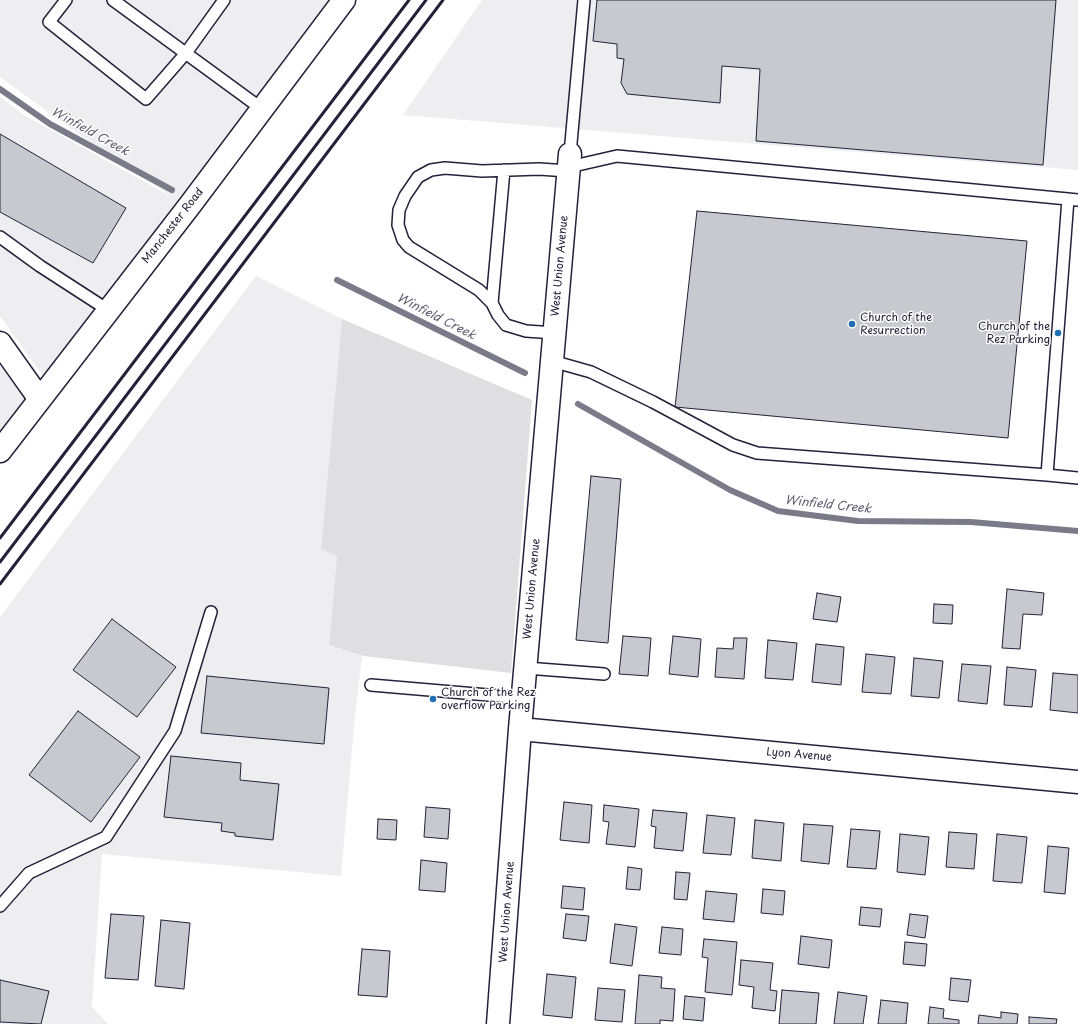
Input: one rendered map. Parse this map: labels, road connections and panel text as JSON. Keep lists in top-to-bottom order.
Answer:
{
  "streets": {
    "street": ["Manchester Road", "West Union Avenue", "Lyon Avenue"]
  },
  "crossings": [
    ["West Union Avenue", "Lyon Avenue"]
  ],
  "water": ["Winfield Creek"],
  "places": ["Church of the Resurrection", "Church of the Rez Parking", "Church of the Rez overflow Parking"]
}
